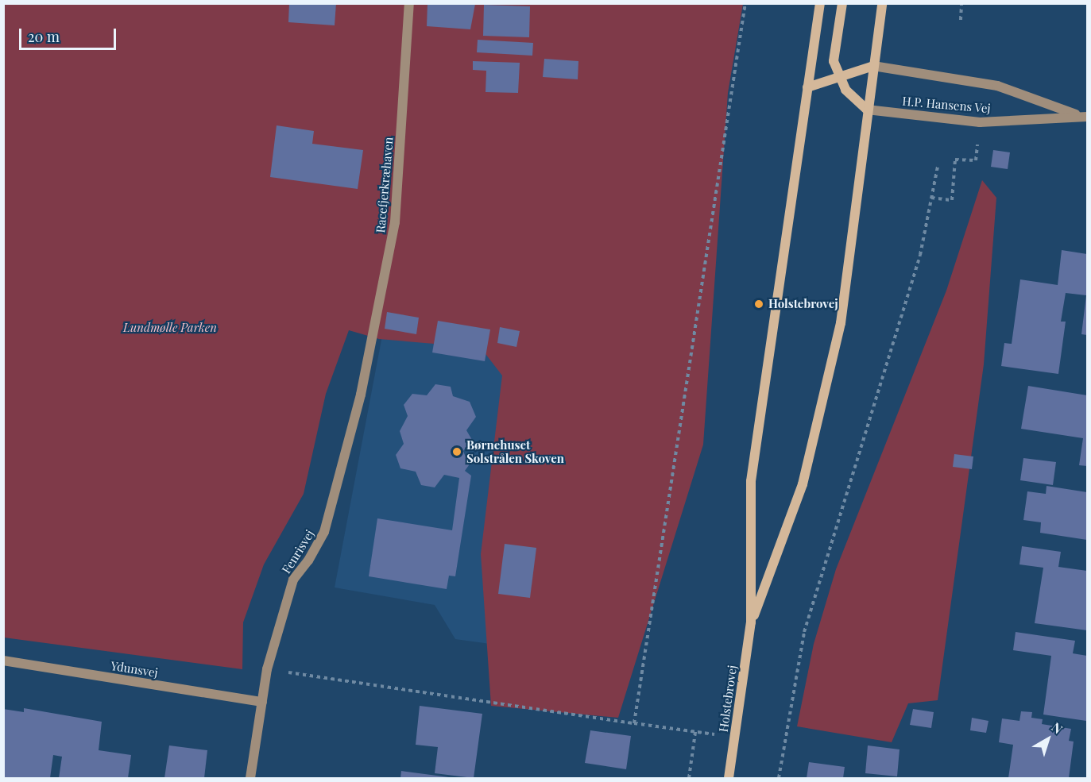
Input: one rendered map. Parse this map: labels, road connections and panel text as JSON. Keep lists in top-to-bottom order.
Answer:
{
  "streets": {
    "main road": ["Holstebrovej"],
    "street": [
      "H.P. Hansens Vej",
      "Racefjerkræhaven",
      "Fenrisvej",
      "Ydunsvej"
    ]
  },
  "crossings": [
    ["H.P. Hansens Vej", "Holstebrovej"],
    ["Racefjerkræhaven", "Fenrisvej"],
    ["Fenrisvej", "Ydunsvej"]
  ],
  "parks": ["Lundmølle Parken"],
  "places": ["Holstebrovej", "Børnehuset Solstrålen Skoven"],
  "scale_bar": "20 m",
  "north": "top right"
}
